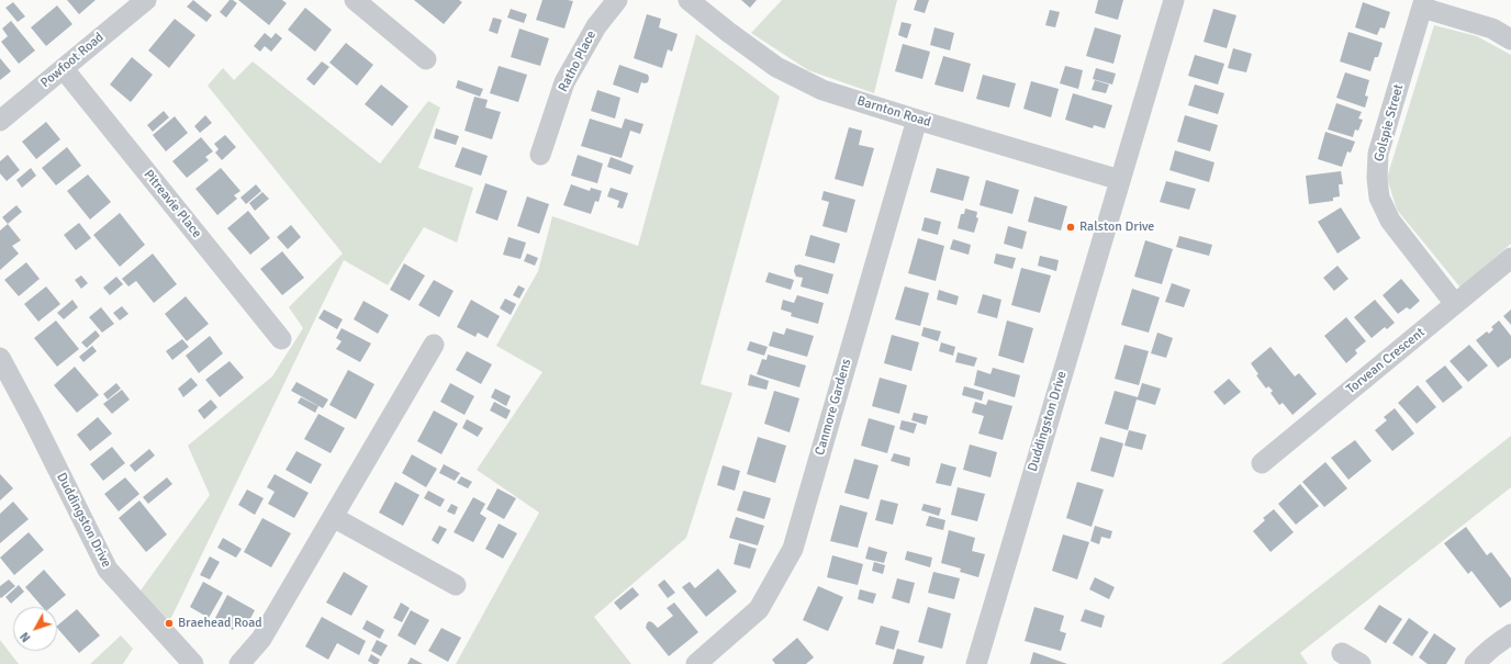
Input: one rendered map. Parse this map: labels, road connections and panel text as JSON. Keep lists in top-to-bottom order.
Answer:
{
  "streets": {
    "street": [
      "Powfoot Road",
      "Ratho Place",
      "Barnton Road",
      "Golspie Street",
      "Pitreavie Place",
      "Torvean Crescent",
      "Canmore Gardens",
      "Duddingston Drive"
    ]
  },
  "crossings": [
    ["Powfoot Road", "Pitreavie Place"],
    ["Barnton Road", "Canmore Gardens"],
    ["Barnton Road", "Duddingston Drive"],
    ["Golspie Street", "Torvean Crescent"]
  ],
  "places": ["Ralston Drive", "Braehead Road"],
  "north": "bottom left"
}
